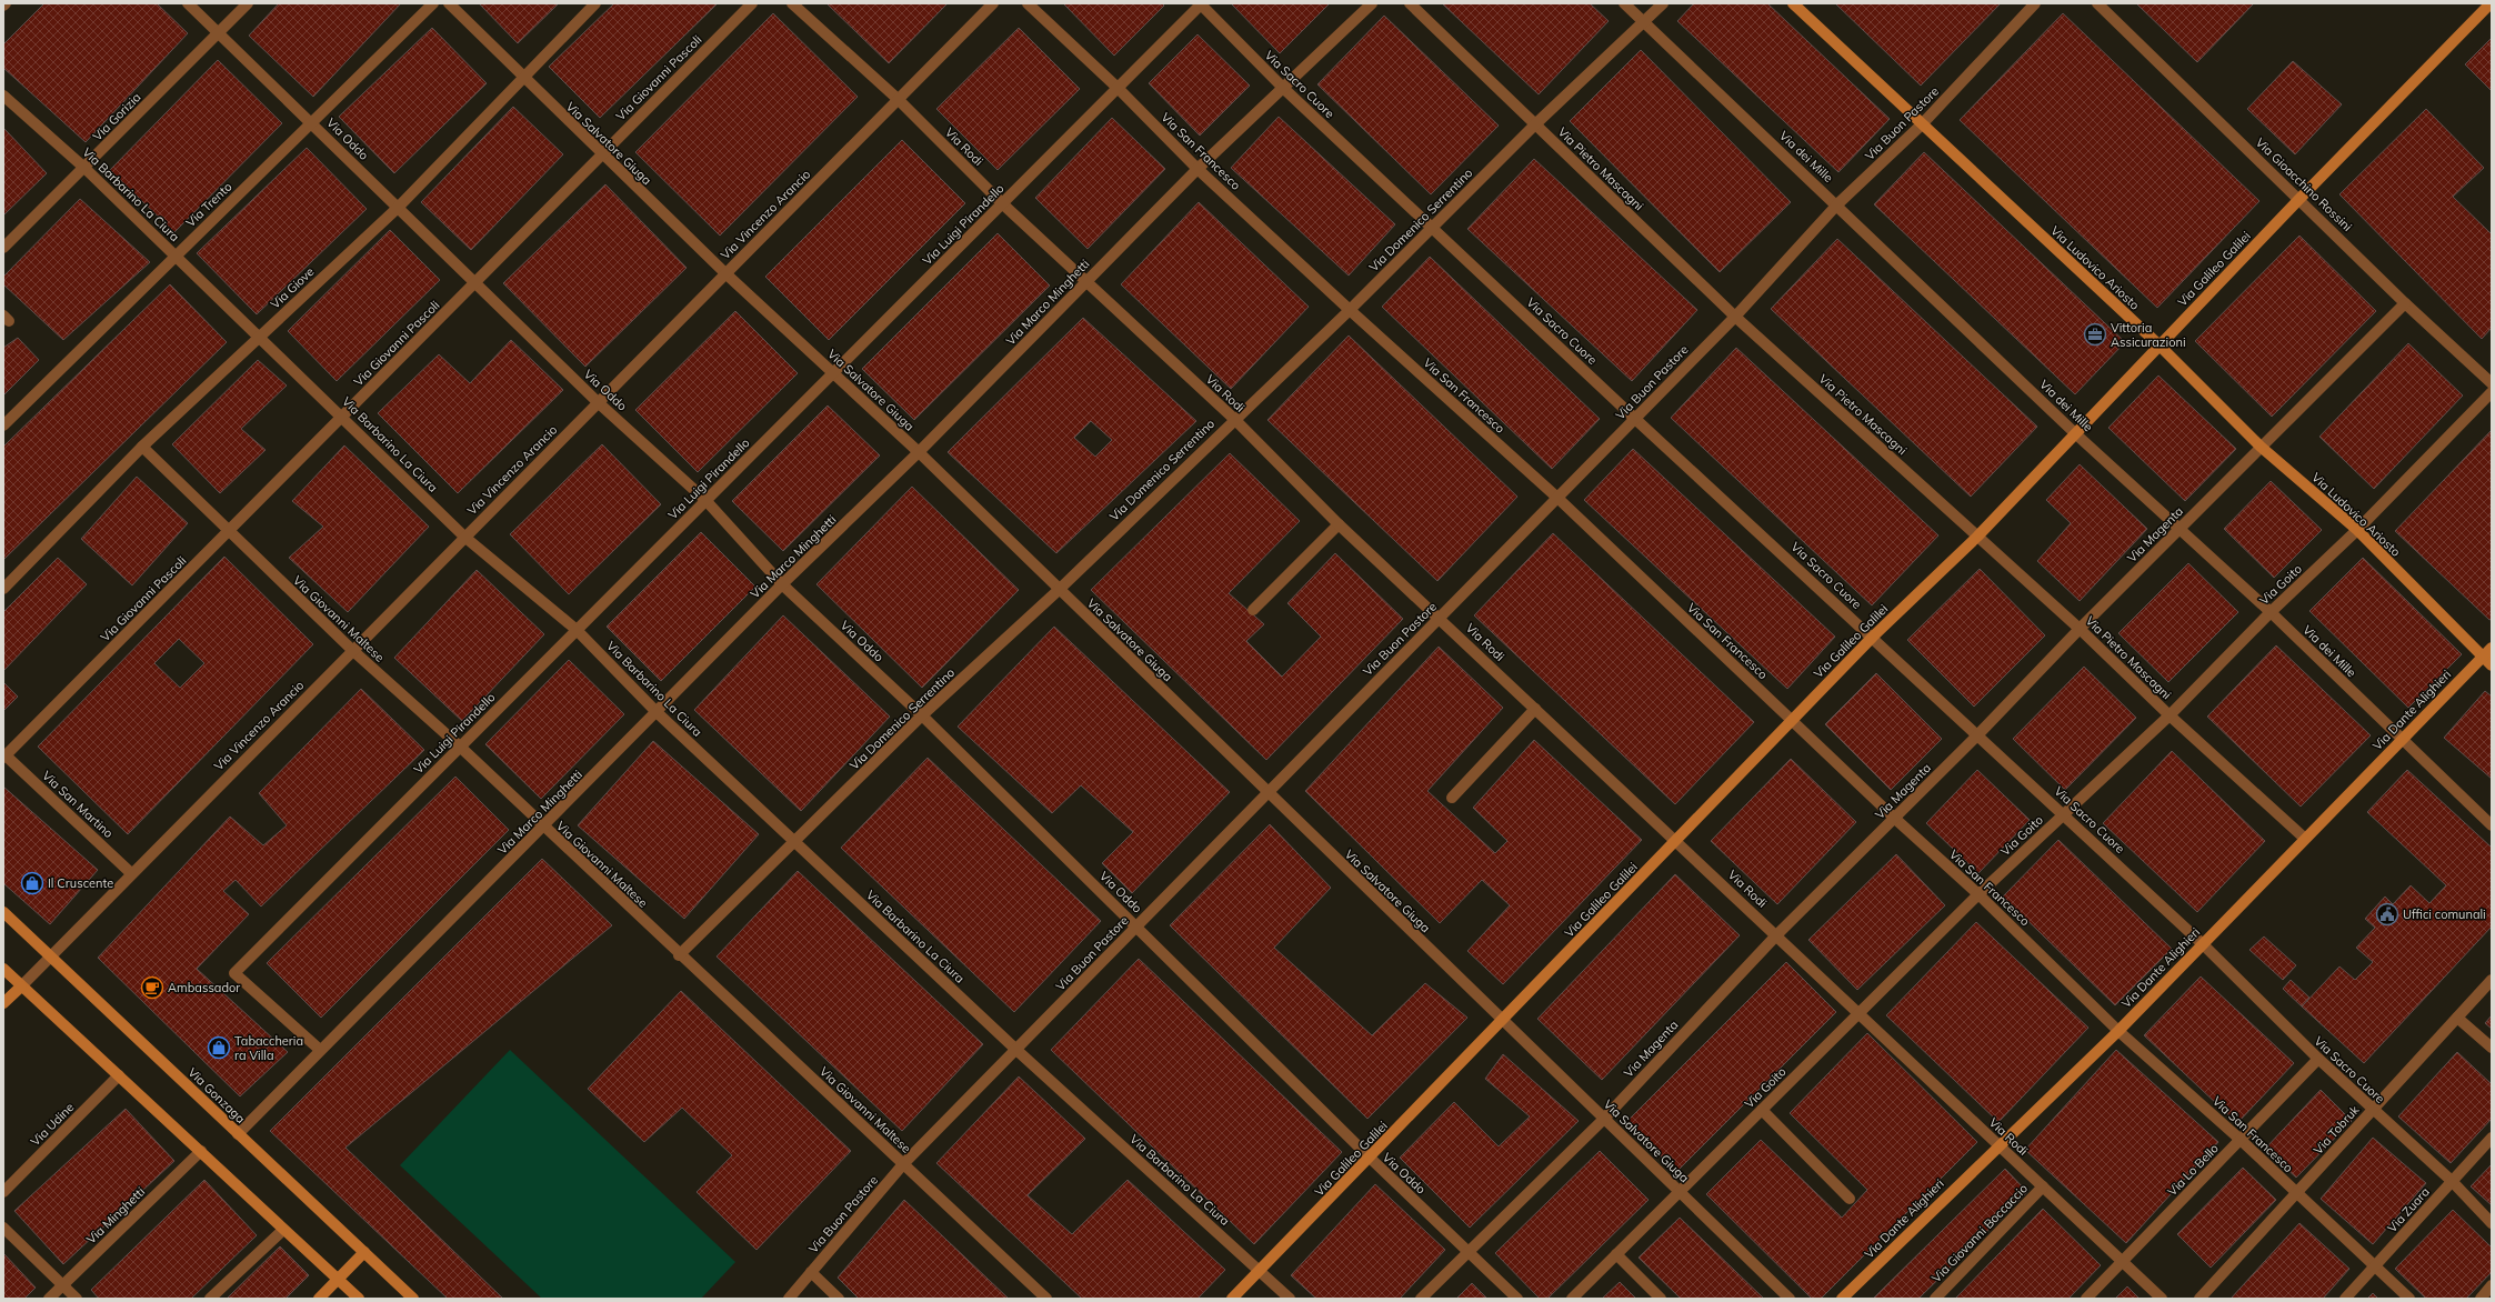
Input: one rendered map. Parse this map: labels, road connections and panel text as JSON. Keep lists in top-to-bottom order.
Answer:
{
  "streets": {
    "street": [
      "Via Giovanni Pascoli",
      "Via Sacro Cuore",
      "Via Gorizia",
      "Via Buon Pastore",
      "Via Oddo",
      "Via Salvatore Giuga",
      "Via Rodi",
      "Via San Francesco",
      "Via dei Mille",
      "Via Pietro Mascagni",
      "Via Gioacchino Rossini",
      "Via Barbarino La Ciura",
      "Via Trento",
      "Via Vincenzo Arancio",
      "Via Domenico Serrentino",
      "Via Luigi Pirandello",
      "Via Ludovico Ariosto",
      "Via Galileo Galilei",
      "Via Giove",
      "Via Marco Minghetti",
      "Via Magenta",
      "Via Goito",
      "Via Giovanni Maltese",
      "Via Dante Alighieri",
      "Via San Martino",
      "Via Gonzaga",
      "Via Udine",
      "Via Tobruk",
      "Via Lo Bello",
      "Via Zuara",
      "Via Minghetti",
      "Via Giovanni Boccaccio"
    ]
  },
  "crossings": [
    ["Via Giovanni Pascoli", "Via Oddo"],
    ["Via Giovanni Pascoli", "Via Salvatore Giuga"],
    ["Via Giovanni Pascoli", "Via Barbarino La Ciura"],
    ["Via Giovanni Pascoli", "Via Giovanni Maltese"],
    ["Via Giovanni Pascoli", "Via San Martino"],
    ["Via Sacro Cuore", "Via Buon Pastore"],
    ["Via Sacro Cuore", "Via Domenico Serrentino"],
    ["Via Sacro Cuore", "Via Luigi Pirandello"],
    ["Via Sacro Cuore", "Via Galileo Galilei"],
    ["Via Sacro Cuore", "Via Marco Minghetti"],
    ["Via Sacro Cuore", "Via Magenta"],
    ["Via Sacro Cuore", "Via Goito"],
    ["Via Sacro Cuore", "Via Dante Alighieri"],
    ["Via Sacro Cuore", "Via Tobruk"],
    ["Via Sacro Cuore", "Via Lo Bello"],
    ["Via Sacro Cuore", "Via Zuara"],
    ["Via Gorizia", "Via Oddo"],
    ["Via Gorizia", "Via Barbarino La Ciura"],
    ["Via Buon Pastore", "Via Oddo"],
    ["Via Buon Pastore", "Via Salvatore Giuga"],
    ["Via Buon Pastore", "Via Rodi"],
    ["Via Buon Pastore", "Via San Francesco"],
    ["Via Buon Pastore", "Via dei Mille"],
    ["Via Buon Pastore", "Via Pietro Mascagni"],
    ["Via Buon Pastore", "Via Barbarino La Ciura"],
    ["Via Buon Pastore", "Via Ludovico Ariosto"],
    ["Via Buon Pastore", "Via Giovanni Maltese"],
    ["Via Oddo", "Via Trento"],
    ["Via Oddo", "Via Vincenzo Arancio"],
    ["Via Oddo", "Via Domenico Serrentino"],
    ["Via Oddo", "Via Luigi Pirandello"],
    ["Via Oddo", "Via Galileo Galilei"],
    ["Via Oddo", "Via Giove"],
    ["Via Oddo", "Via Marco Minghetti"],
    ["Via Oddo", "Via Magenta"],
    ["Via Salvatore Giuga", "Via Vincenzo Arancio"],
    ["Via Salvatore Giuga", "Via Domenico Serrentino"],
    ["Via Salvatore Giuga", "Via Luigi Pirandello"],
    ["Via Salvatore Giuga", "Via Galileo Galilei"],
    ["Via Salvatore Giuga", "Via Giove"],
    ["Via Salvatore Giuga", "Via Marco Minghetti"],
    ["Via Salvatore Giuga", "Via Magenta"],
    ["Via Salvatore Giuga", "Via Goito"],
    ["Via Rodi", "Via Vincenzo Arancio"],
    ["Via Rodi", "Via Domenico Serrentino"],
    ["Via Rodi", "Via Luigi Pirandello"],
    ["Via Rodi", "Via Galileo Galilei"],
    ["Via Rodi", "Via Marco Minghetti"],
    ["Via Rodi", "Via Magenta"],
    ["Via Rodi", "Via Goito"],
    ["Via Rodi", "Via Dante Alighieri"],
    ["Via Rodi", "Via Lo Bello"],
    ["Via Rodi", "Via Giovanni Boccaccio"],
    ["Via San Francesco", "Via Domenico Serrentino"],
    ["Via San Francesco", "Via Luigi Pirandello"],
    ["Via San Francesco", "Via Galileo Galilei"],
    ["Via San Francesco", "Via Marco Minghetti"],
    ["Via San Francesco", "Via Magenta"],
    ["Via San Francesco", "Via Goito"],
    ["Via San Francesco", "Via Dante Alighieri"],
    ["Via San Francesco", "Via Tobruk"],
    ["Via San Francesco", "Via Lo Bello"],
    ["Via San Francesco", "Via Zuara"],
    ["Via dei Mille", "Via Domenico Serrentino"],
    ["Via dei Mille", "Via Galileo Galilei"],
    ["Via dei Mille", "Via Magenta"],
    ["Via dei Mille", "Via Goito"],
    ["Via dei Mille", "Via Dante Alighieri"],
    ["Via Pietro Mascagni", "Via Domenico Serrentino"],
    ["Via Pietro Mascagni", "Via Galileo Galilei"],
    ["Via Pietro Mascagni", "Via Magenta"],
    ["Via Pietro Mascagni", "Via Goito"],
    ["Via Pietro Mascagni", "Via Dante Alighieri"],
    ["Via Gioacchino Rossini", "Via Galileo Galilei"],
    ["Via Gioacchino Rossini", "Via Magenta"],
    ["Via Barbarino La Ciura", "Via Trento"],
    ["Via Barbarino La Ciura", "Via Vincenzo Arancio"],
    ["Via Barbarino La Ciura", "Via Domenico Serrentino"],
    ["Via Barbarino La Ciura", "Via Luigi Pirandello"],
    ["Via Barbarino La Ciura", "Via Galileo Galilei"],
    ["Via Barbarino La Ciura", "Via Giove"],
    ["Via Barbarino La Ciura", "Via Marco Minghetti"],
    ["Via Vincenzo Arancio", "Via Giovanni Maltese"],
    ["Via Vincenzo Arancio", "Via San Martino"],
    ["Via Vincenzo Arancio", "Via Gonzaga"],
    ["Via Domenico Serrentino", "Via Giovanni Maltese"],
    ["Via Luigi Pirandello", "Via Marco Minghetti"],
    ["Via Luigi Pirandello", "Via Giovanni Maltese"],
    ["Via Ludovico Ariosto", "Via Galileo Galilei"],
    ["Via Ludovico Ariosto", "Via Magenta"],
    ["Via Ludovico Ariosto", "Via Goito"],
    ["Via Ludovico Ariosto", "Via Dante Alighieri"],
    ["Via Giove", "Via Giovanni Maltese"],
    ["Via Marco Minghetti", "Via Giovanni Maltese"],
    ["Via Marco Minghetti", "Via Gonzaga"]
  ],
  "places": {
    "office": ["Vittoria Assicurazioni"],
    "shop": ["Il Cruscente", "Tabaccheria ra Villa"],
    "public building": ["Uffici comunali"],
    "cafe": ["Ambassador"]
  }
}
